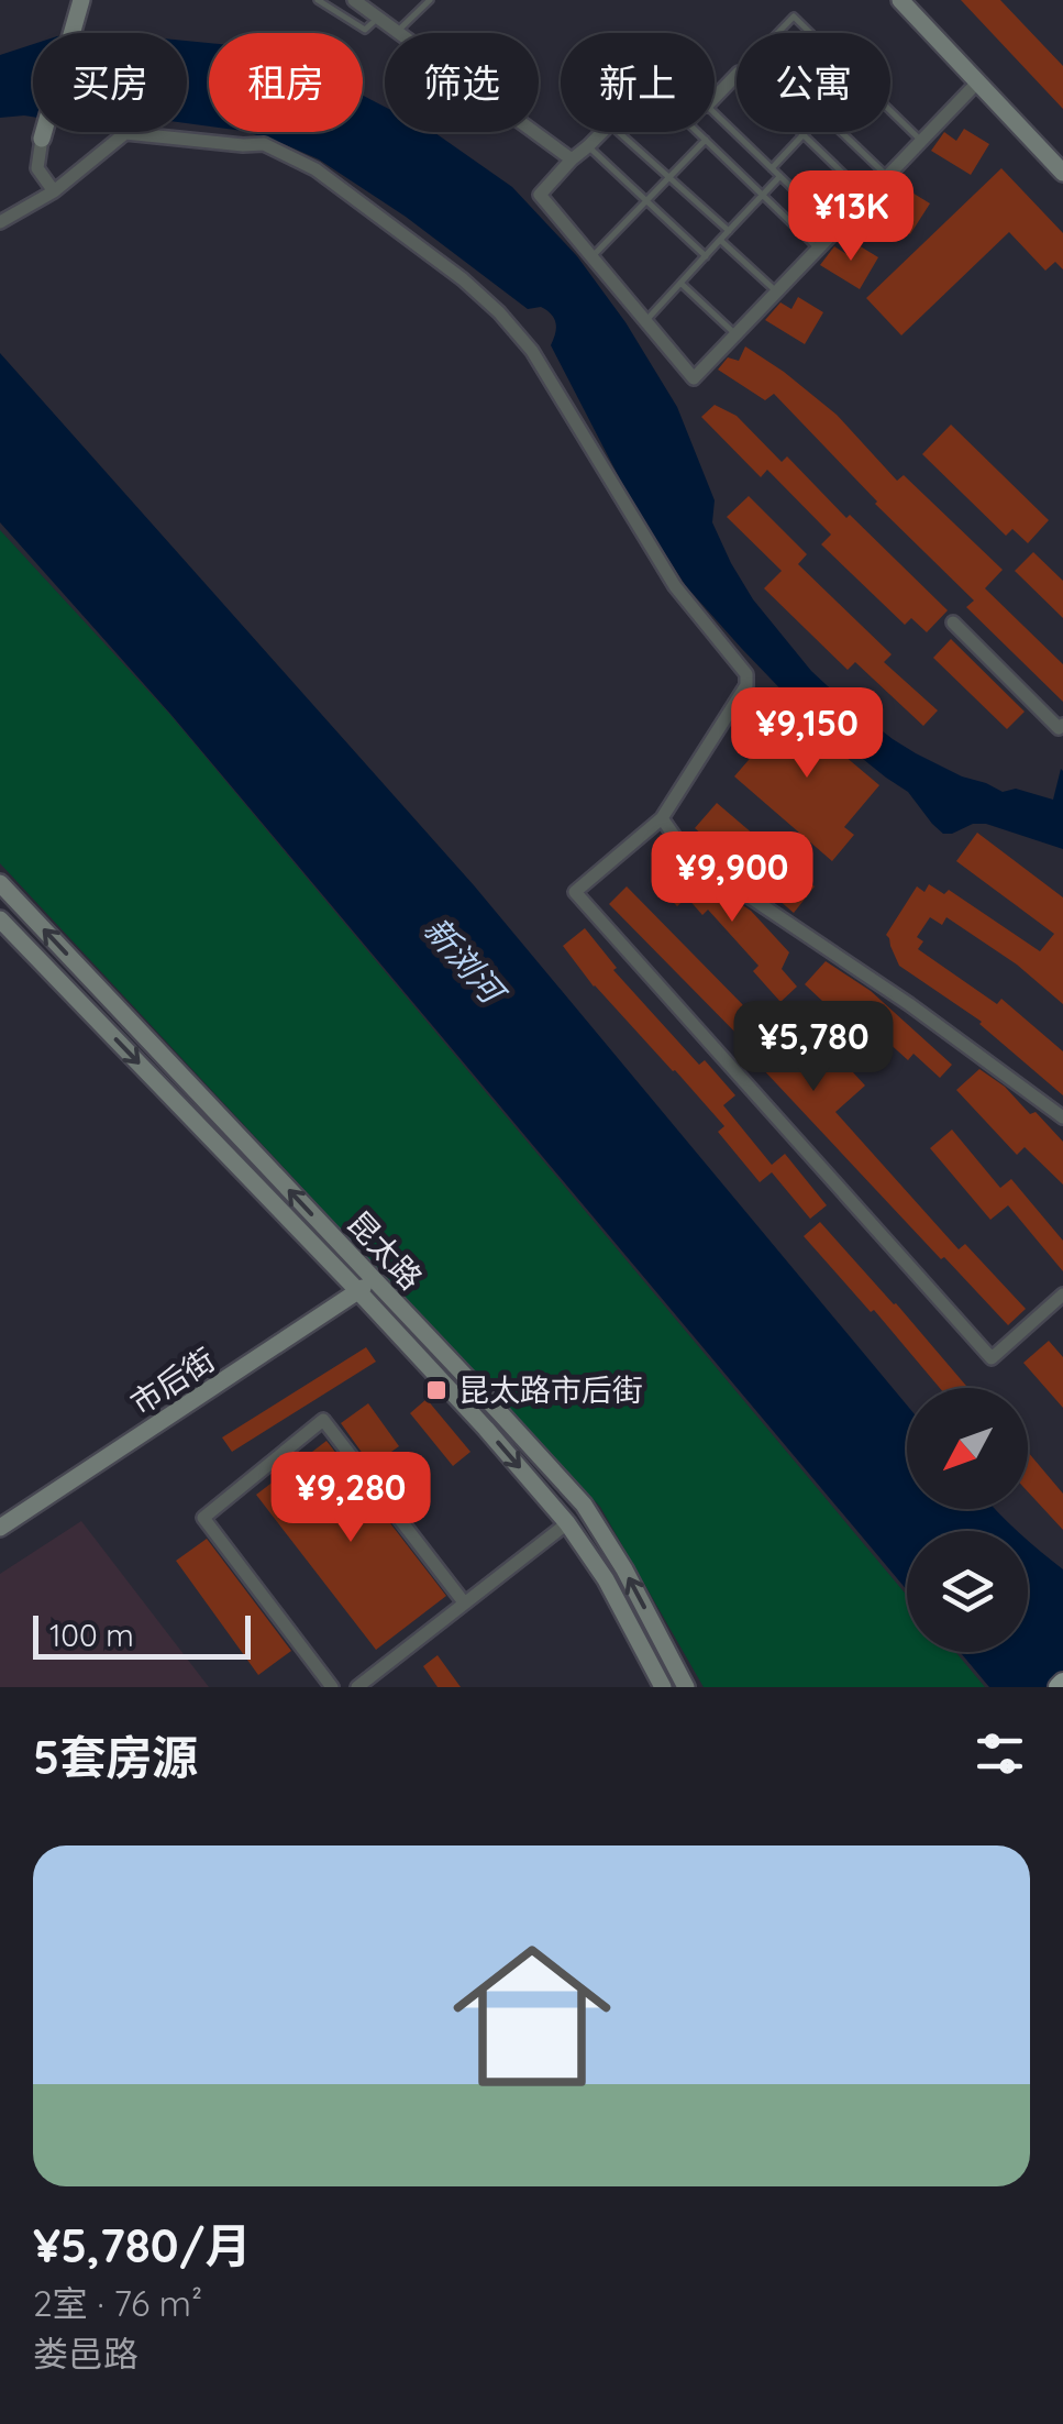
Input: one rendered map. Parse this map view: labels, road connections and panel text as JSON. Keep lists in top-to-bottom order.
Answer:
{
  "streets": {
    "main road": ["昆太路", "市后街"]
  },
  "crossings": [
    ["昆太路", "市后街"]
  ],
  "water": ["新浏河"],
  "places": {
    "transit": ["昆太路市后街"]
  },
  "scale_bar": "100 m",
  "north": "bottom left",
  "page": {
    "chip": [
      "买房",
      "租房",
      "筛选",
      "新上",
      "公寓"
    ],
    "price": [
      "¥13K",
      "¥9,150",
      "¥9,900",
      "¥5,780",
      "¥9,280"
    ],
    "scale": "100 m",
    "heading": "5套房源",
    "list": [
      {
        "name": "¥5,780/月",
        "note": "2室 · 76 m² · 娄邑路"
      }
    ]
  }
}
